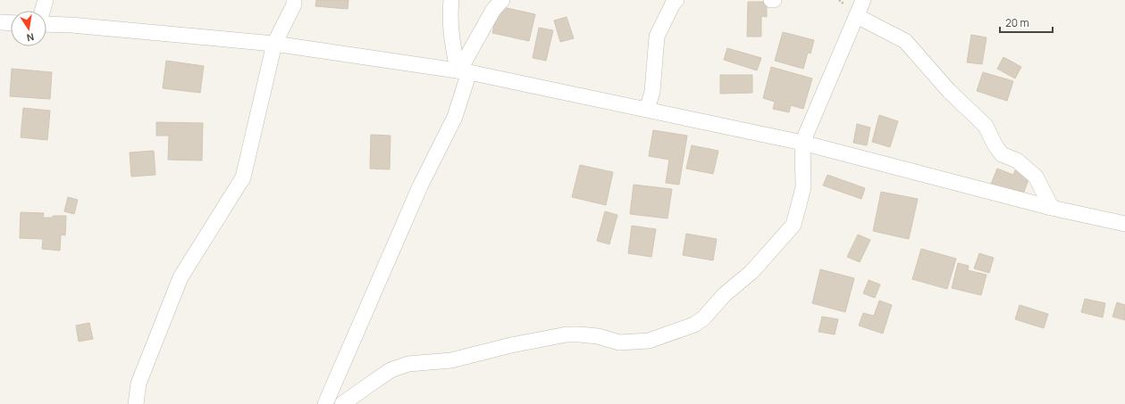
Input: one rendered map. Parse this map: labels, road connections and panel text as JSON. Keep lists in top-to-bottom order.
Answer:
{
  "scale_bar": "20 m",
  "north": "bottom"
}
